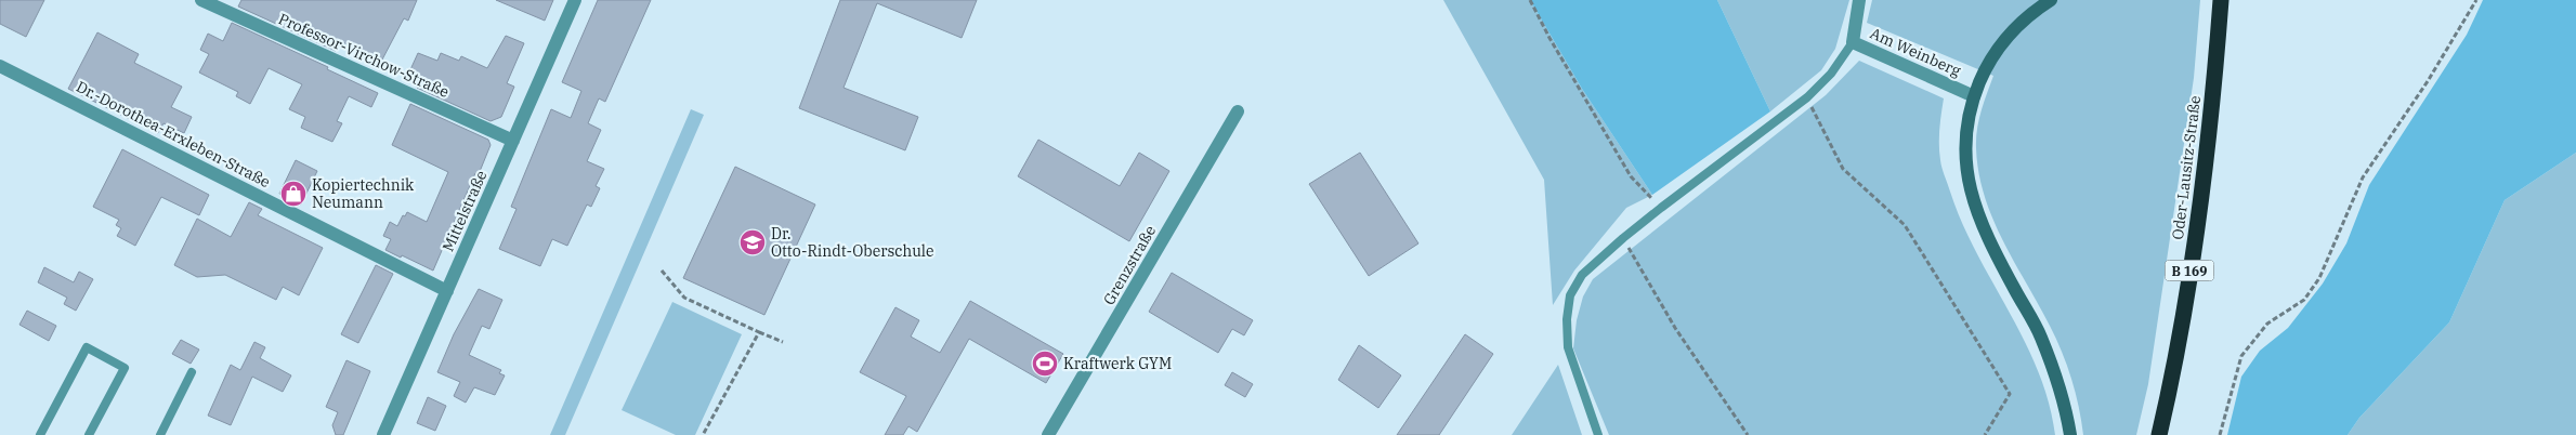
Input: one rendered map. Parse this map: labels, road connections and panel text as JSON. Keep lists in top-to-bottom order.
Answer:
{
  "streets": {
    "highway": ["Oder-Lausitz-Straße", "B 169"],
    "street": [
      "Am Weinberg",
      "Professor-Virchow-Straße",
      "Dr.-Dorothea-Erxleben-Straße",
      "Mittelstraße",
      "Grenzstraße"
    ]
  },
  "crossings": [
    ["Professor-Virchow-Straße", "Mittelstraße"],
    ["Dr.-Dorothea-Erxleben-Straße", "Mittelstraße"]
  ],
  "places": {
    "shop": ["Kopiertechnik Neumann"],
    "school or university": ["Dr. Otto-Rindt-Oberschule"],
    "sports": ["Kraftwerk GYM"]
  }
}
